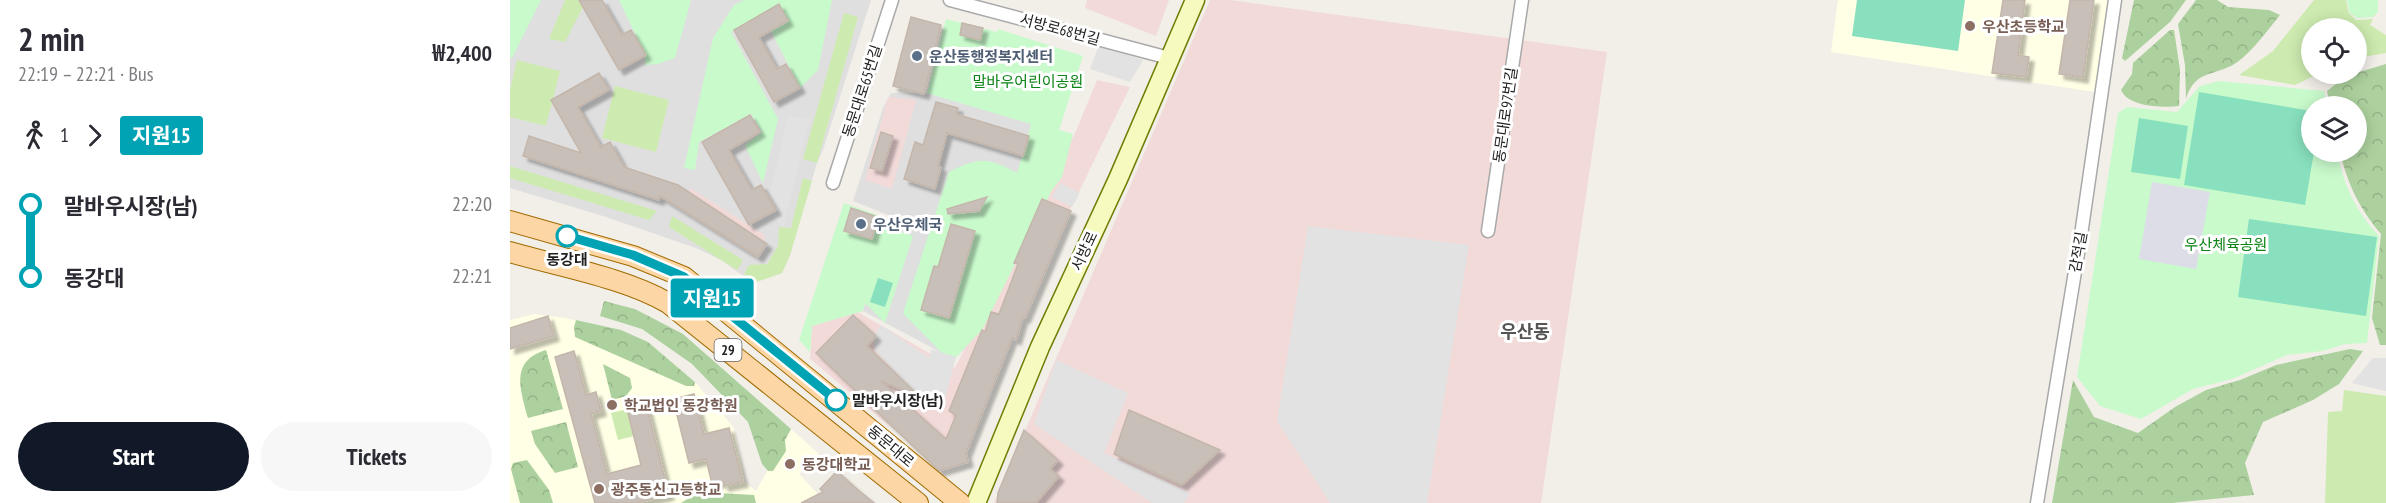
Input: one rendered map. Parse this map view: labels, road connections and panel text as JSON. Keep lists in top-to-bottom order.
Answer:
{
  "streets": {
    "main road": ["서방로", "29", "동문대로"],
    "street": [
      "서방로68번길",
      "동문대로65번길",
      "동문대로97번길",
      "감적길"
    ]
  },
  "crossings": [
    ["서방로68번길", "서방로"]
  ],
  "districts": ["우산동"],
  "parks": ["말바우어린이공원", "우산체육공원"],
  "places": [
    "우산초등학교",
    "운산동행정복지센터",
    "우산우체국",
    "동강대",
    "말바우시장(남)",
    "학교법인 동강학원",
    "동강대학교",
    "광주동신고등학교"
  ],
  "lines": ["bus line 지원15"],
  "page": {
    "heading": ["2 min", "22:19 – 22:21 · Bus", "₩2,400"],
    "on_map": "지원15",
    "legs": ["1", "지원15"],
    "list": [
      {
        "name": "말바우시장(남)",
        "value": "22:20"
      },
      {
        "name": "동강대",
        "value": "22:21"
      }
    ],
    "buttons": ["Start", "Tickets"]
  }
}
